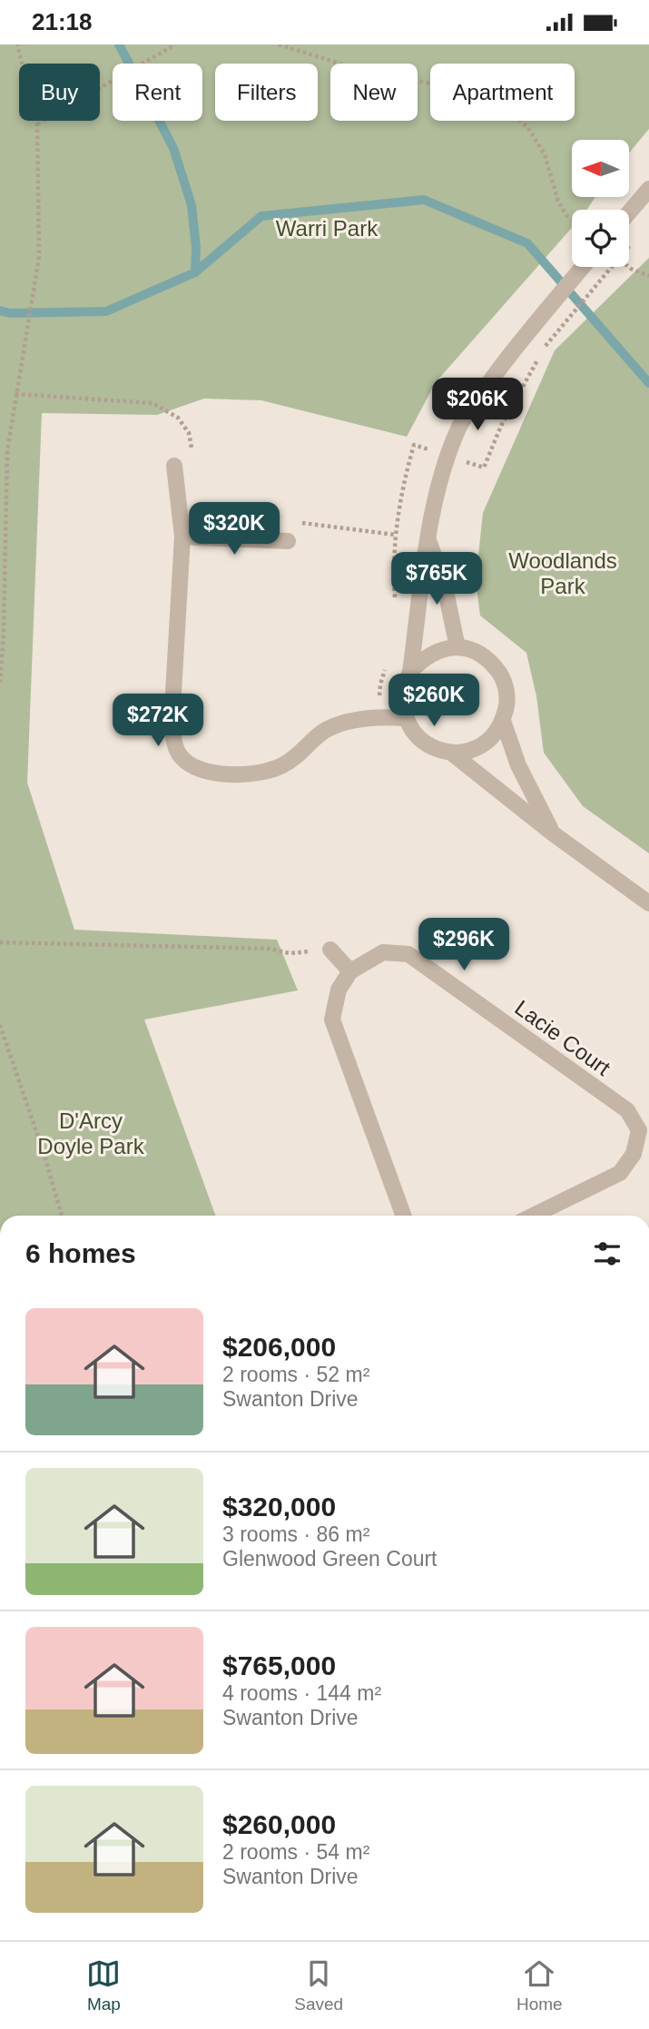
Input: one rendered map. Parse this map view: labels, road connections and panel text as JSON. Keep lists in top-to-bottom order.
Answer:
{
  "streets": {
    "street": ["Lacie Court"]
  },
  "parks": ["Warri Park", "Woodlands Park", "D'Arcy Doyle Park"],
  "north": "left",
  "page": {
    "status": "21:18",
    "chip": [
      "Buy",
      "Rent",
      "Filters",
      "New",
      "Apartment"
    ],
    "price": [
      "$206K",
      "$320K",
      "$765K",
      "$260K",
      "$272K",
      "$296K"
    ],
    "heading": "6 homes",
    "list": [
      {
        "name": "$206,000",
        "note": "2 rooms · 52 m² · Swanton Drive"
      },
      {
        "name": "$320,000",
        "note": "3 rooms · 86 m² · Glenwood Green Court"
      },
      {
        "name": "$765,000",
        "note": "4 rooms · 144 m² · Swanton Drive"
      },
      {
        "name": "$260,000",
        "note": "2 rooms · 54 m² · Swanton Drive"
      }
    ],
    "tabs": ["Map", "Saved", "Home"]
  }
}
